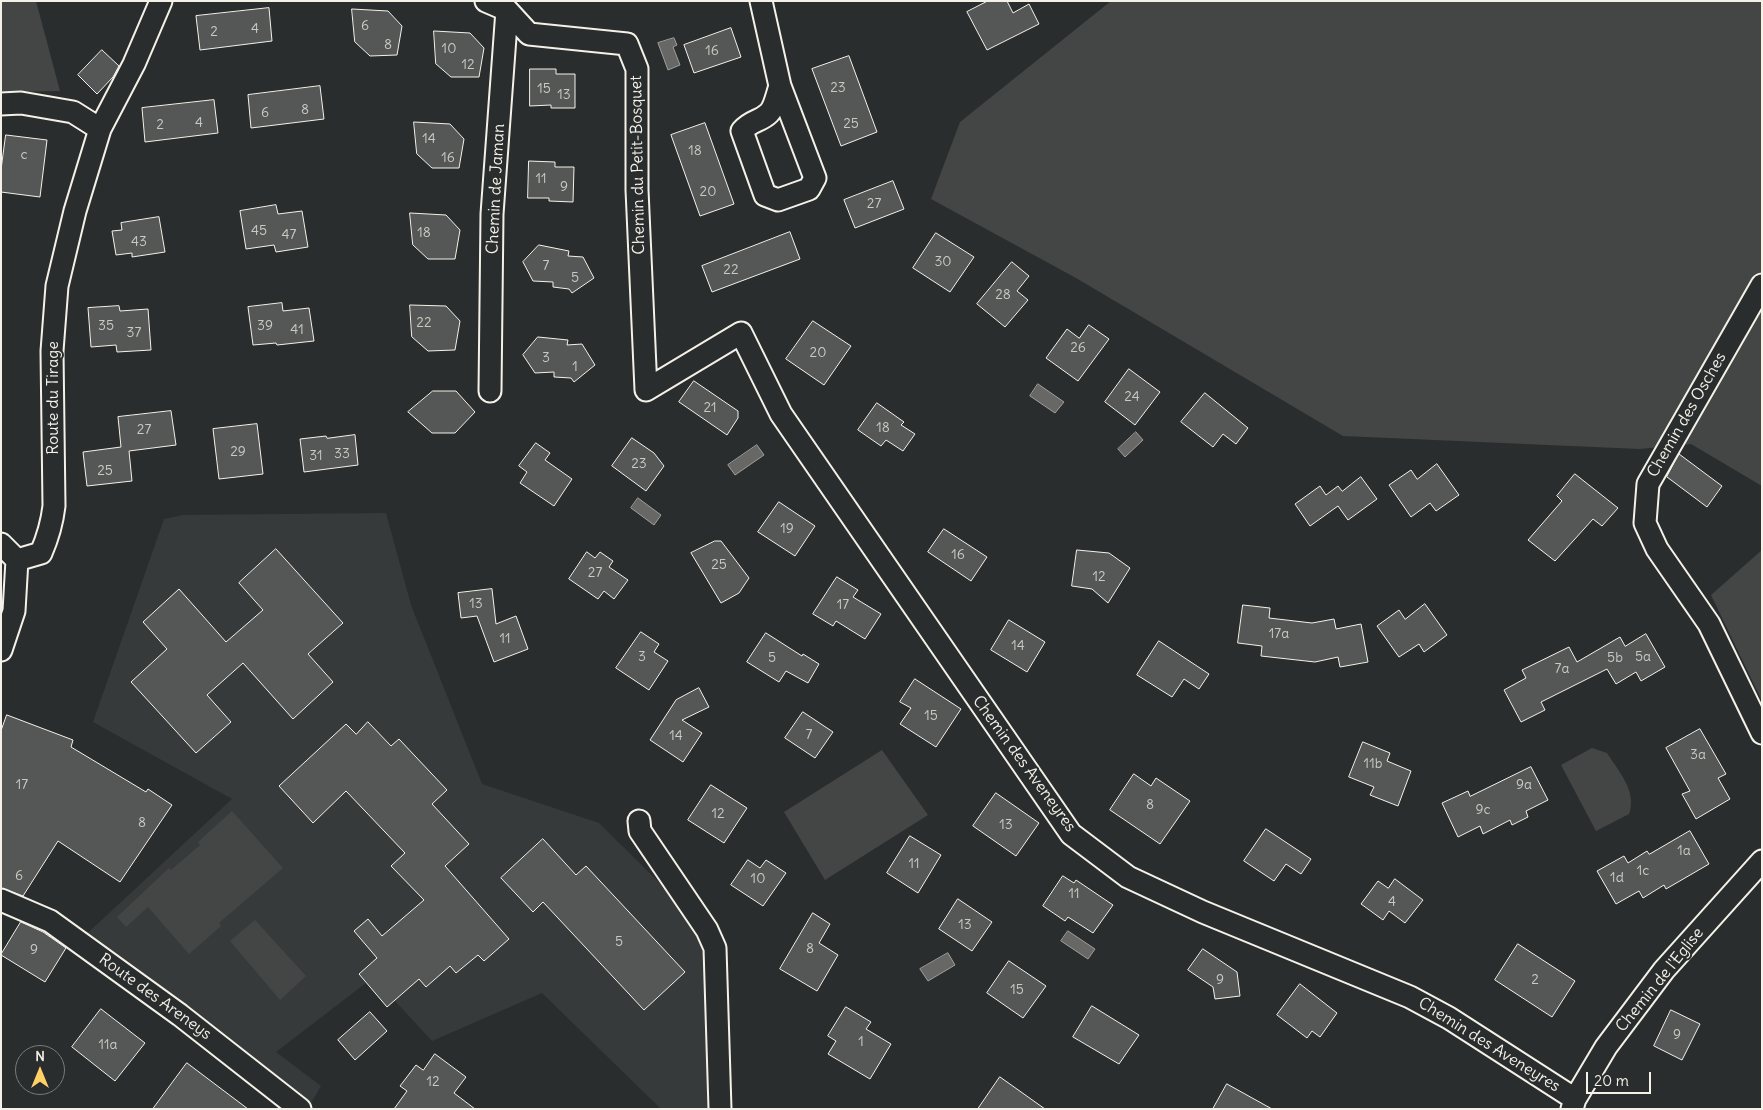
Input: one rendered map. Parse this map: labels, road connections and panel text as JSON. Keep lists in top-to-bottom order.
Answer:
{
  "streets": {
    "street": [
      "Chemin du Petit-Bosquet",
      "Chemin de Jaman",
      "Route du Tirage",
      "Chemin des Osches",
      "Chemin des Aveneyres",
      "Chemin de l'Eglise",
      "Route des Areneys"
    ]
  },
  "crossings": [
    ["Chemin du Petit-Bosquet", "Chemin de Jaman"],
    ["Chemin du Petit-Bosquet", "Chemin des Aveneyres"],
    ["Chemin des Aveneyres", "Chemin de l'Eglise"]
  ],
  "house_numbers": [
    "6",
    "4",
    "2",
    "8",
    "10",
    "16",
    "12",
    "23",
    "15",
    "13",
    "8",
    "6",
    "4",
    "25",
    "2",
    "14",
    "18",
    "c",
    "16",
    "11",
    "9",
    "20",
    "27",
    "45",
    "18",
    "47",
    "43",
    "30",
    "7",
    "22",
    "5",
    "28",
    "22",
    "35",
    "39",
    "41",
    "37",
    "26",
    "20",
    "3",
    "1",
    "24",
    "21",
    "18",
    "27",
    "29",
    "33",
    "31",
    "23",
    "25",
    "19",
    "16",
    "25",
    "27",
    "12",
    "13",
    "17",
    "17a",
    "11",
    "14",
    "3",
    "5a",
    "5",
    "5b",
    "7a",
    "15",
    "7",
    "14",
    "3a",
    "11b",
    "17",
    "9a",
    "8",
    "9c",
    "12",
    "8",
    "13",
    "1a",
    "11",
    "1c",
    "6",
    "1d",
    "10",
    "11",
    "4",
    "13",
    "5",
    "8",
    "9",
    "9",
    "2",
    "15",
    "9",
    "1",
    "11a",
    "12"
  ],
  "scale_bar": "20 m",
  "north": "top"
}
